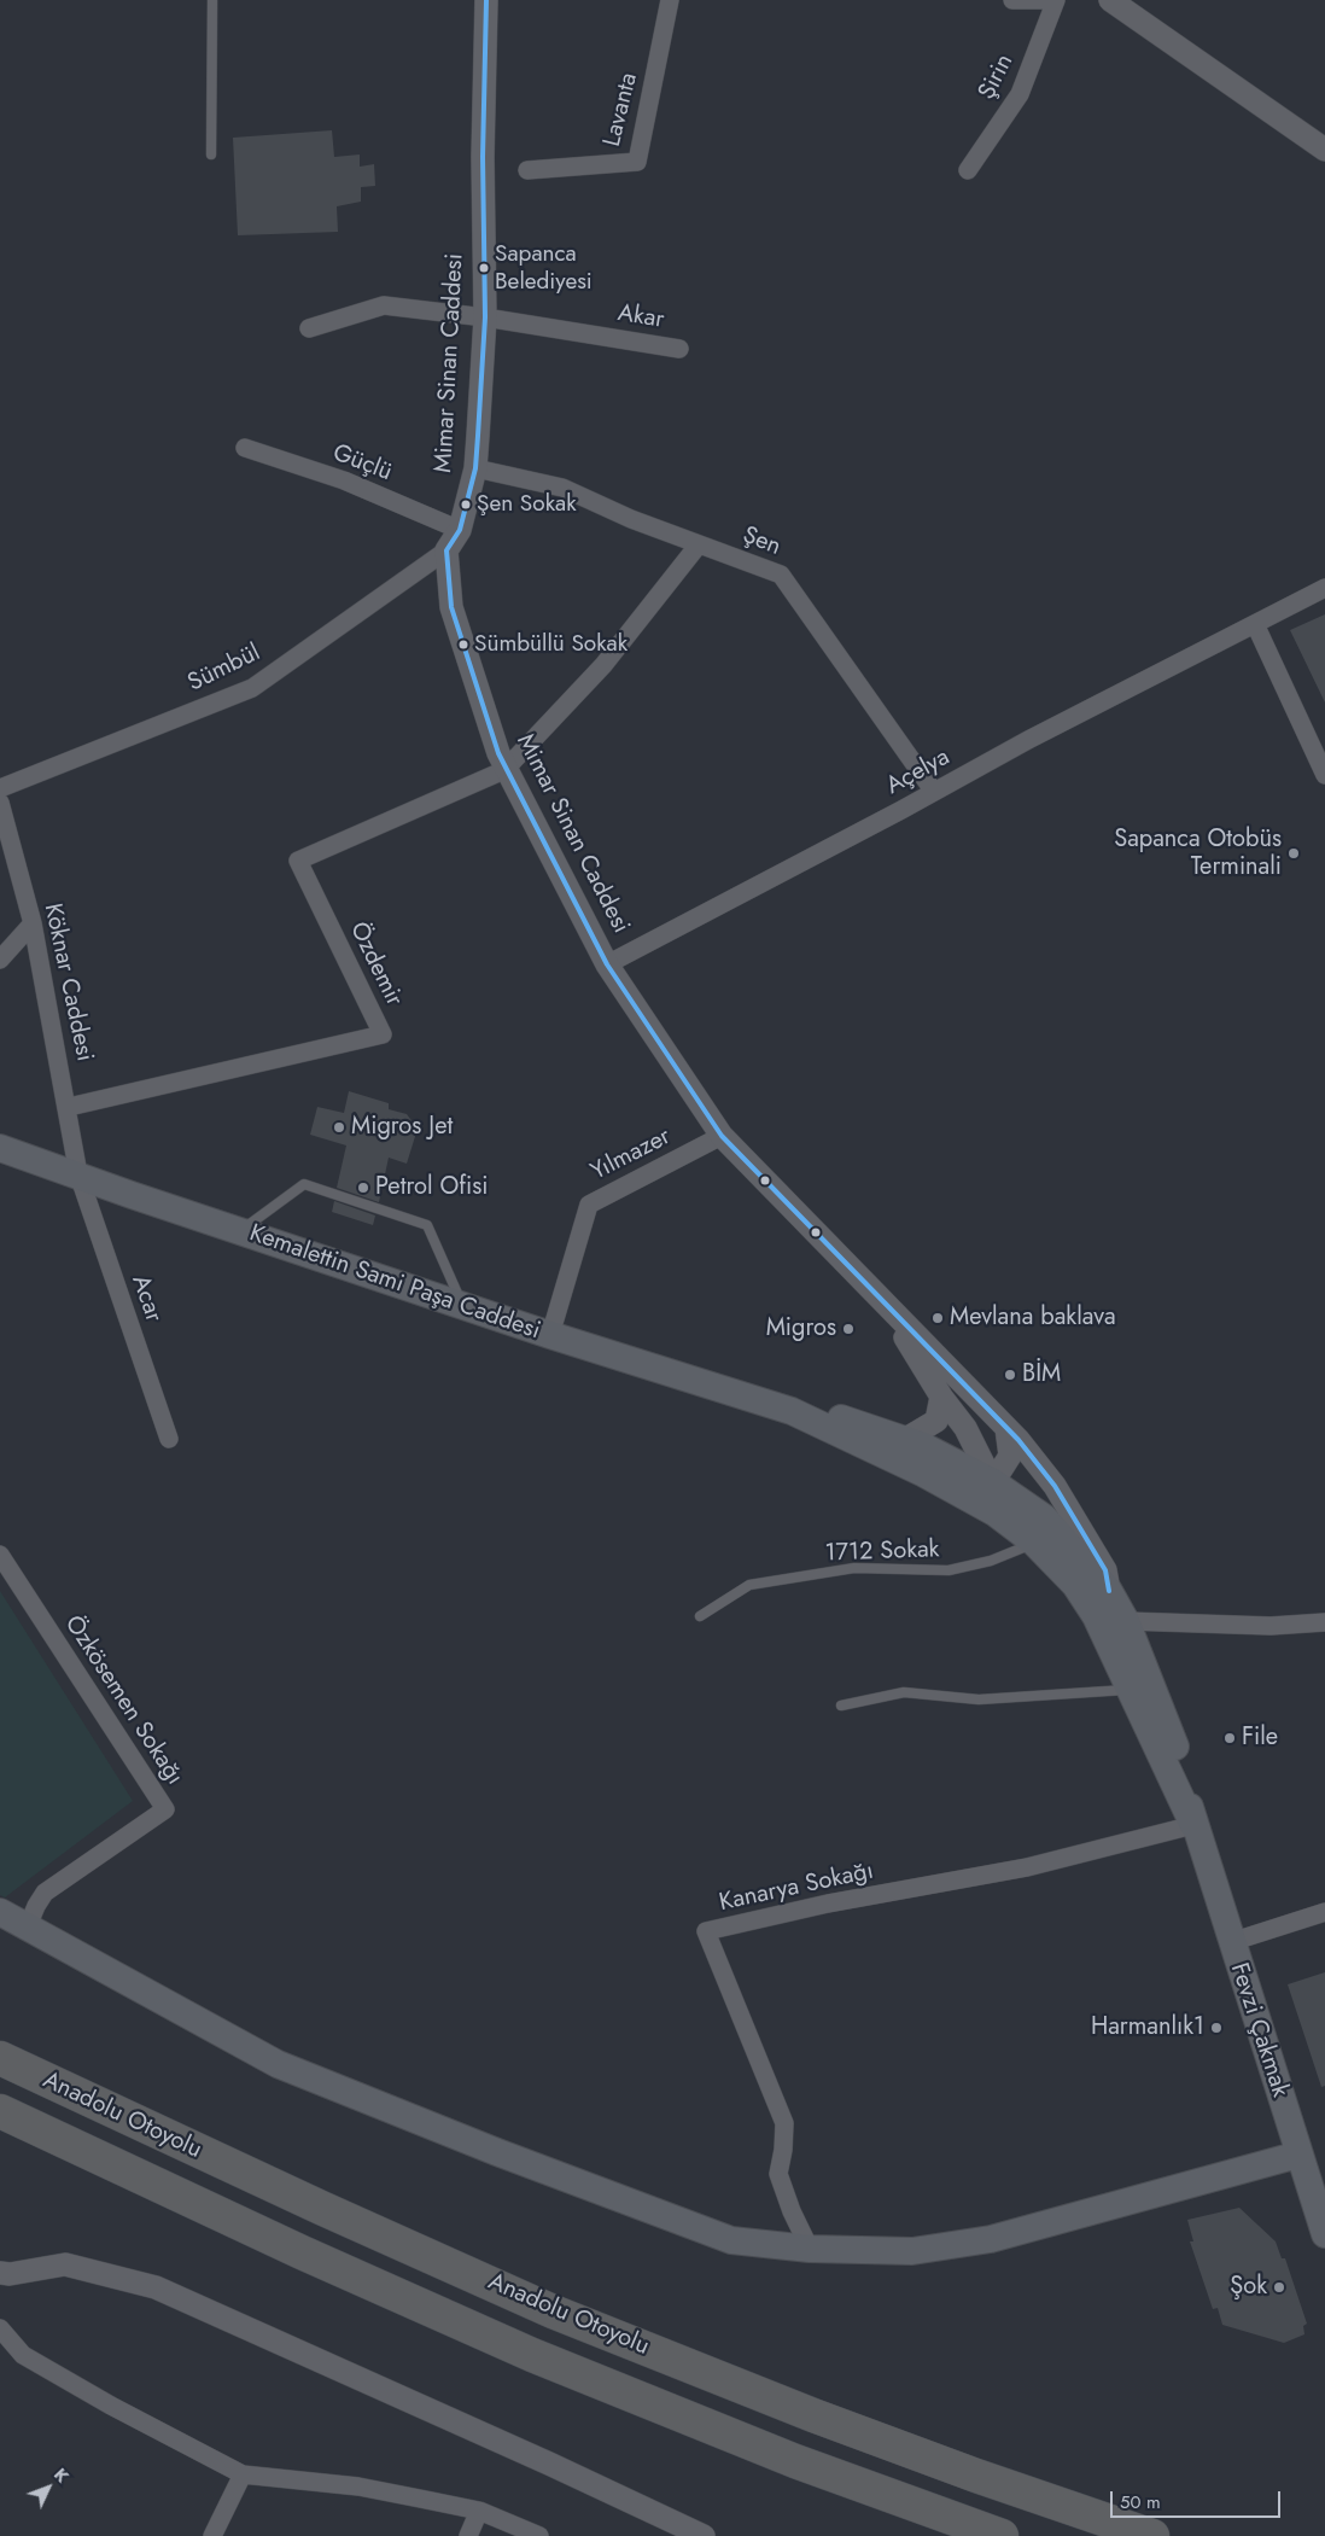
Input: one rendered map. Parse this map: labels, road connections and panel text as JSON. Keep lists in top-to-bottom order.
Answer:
{
  "streets": {
    "highway": ["Anadolu Otoyolu"],
    "main road": ["Kemalettin Sami Paşa Caddesi", "Fevzi Çakmak"],
    "street": [
      "Şirin",
      "Lavanta",
      "Akar",
      "Mimar Sinan Caddesi",
      "Güçlü",
      "Şen",
      "Sümbül",
      "Açelya",
      "Özdemir",
      "Köknar Caddesi",
      "Yılmazer",
      "Acar",
      "Özkösemen Sokağı",
      "Kanarya Sokağı"
    ],
    "lane": ["1712 Sokak"]
  },
  "crossings": [
    ["Akar", "Mimar Sinan Caddesi"],
    ["Mimar Sinan Caddesi", "Güçlü"],
    ["Mimar Sinan Caddesi", "Şen"],
    ["Mimar Sinan Caddesi", "Sümbül"],
    ["Mimar Sinan Caddesi", "Açelya"],
    ["Mimar Sinan Caddesi", "Özdemir"],
    ["Mimar Sinan Caddesi", "Yılmazer"],
    ["Şen", "Açelya"],
    ["Özdemir", "Köknar Caddesi"],
    ["Köknar Caddesi", "Kemalettin Sami Paşa Caddesi"],
    ["Köknar Caddesi", "Acar"],
    ["Yılmazer", "Kemalettin Sami Paşa Caddesi"],
    ["Kemalettin Sami Paşa Caddesi", "Acar"],
    ["Kemalettin Sami Paşa Caddesi", "1712 Sokak"],
    ["Kemalettin Sami Paşa Caddesi", "Kanarya Sokağı"],
    ["Kemalettin Sami Paşa Caddesi", "Fevzi Çakmak"],
    ["Kanarya Sokağı", "Fevzi Çakmak"]
  ],
  "places": [
    "Sapanca Belediyesi",
    "Şen Sokak",
    "Sümbüllü Sokak",
    "Sapanca Otobüs Terminali",
    "Migros Jet",
    "Petrol Ofisi",
    "Mevlana baklava",
    "Migros",
    "BİM",
    "File",
    "Harmanlık1",
    "Şok"
  ],
  "scale_bar": "50 m",
  "north": "top right"
}
